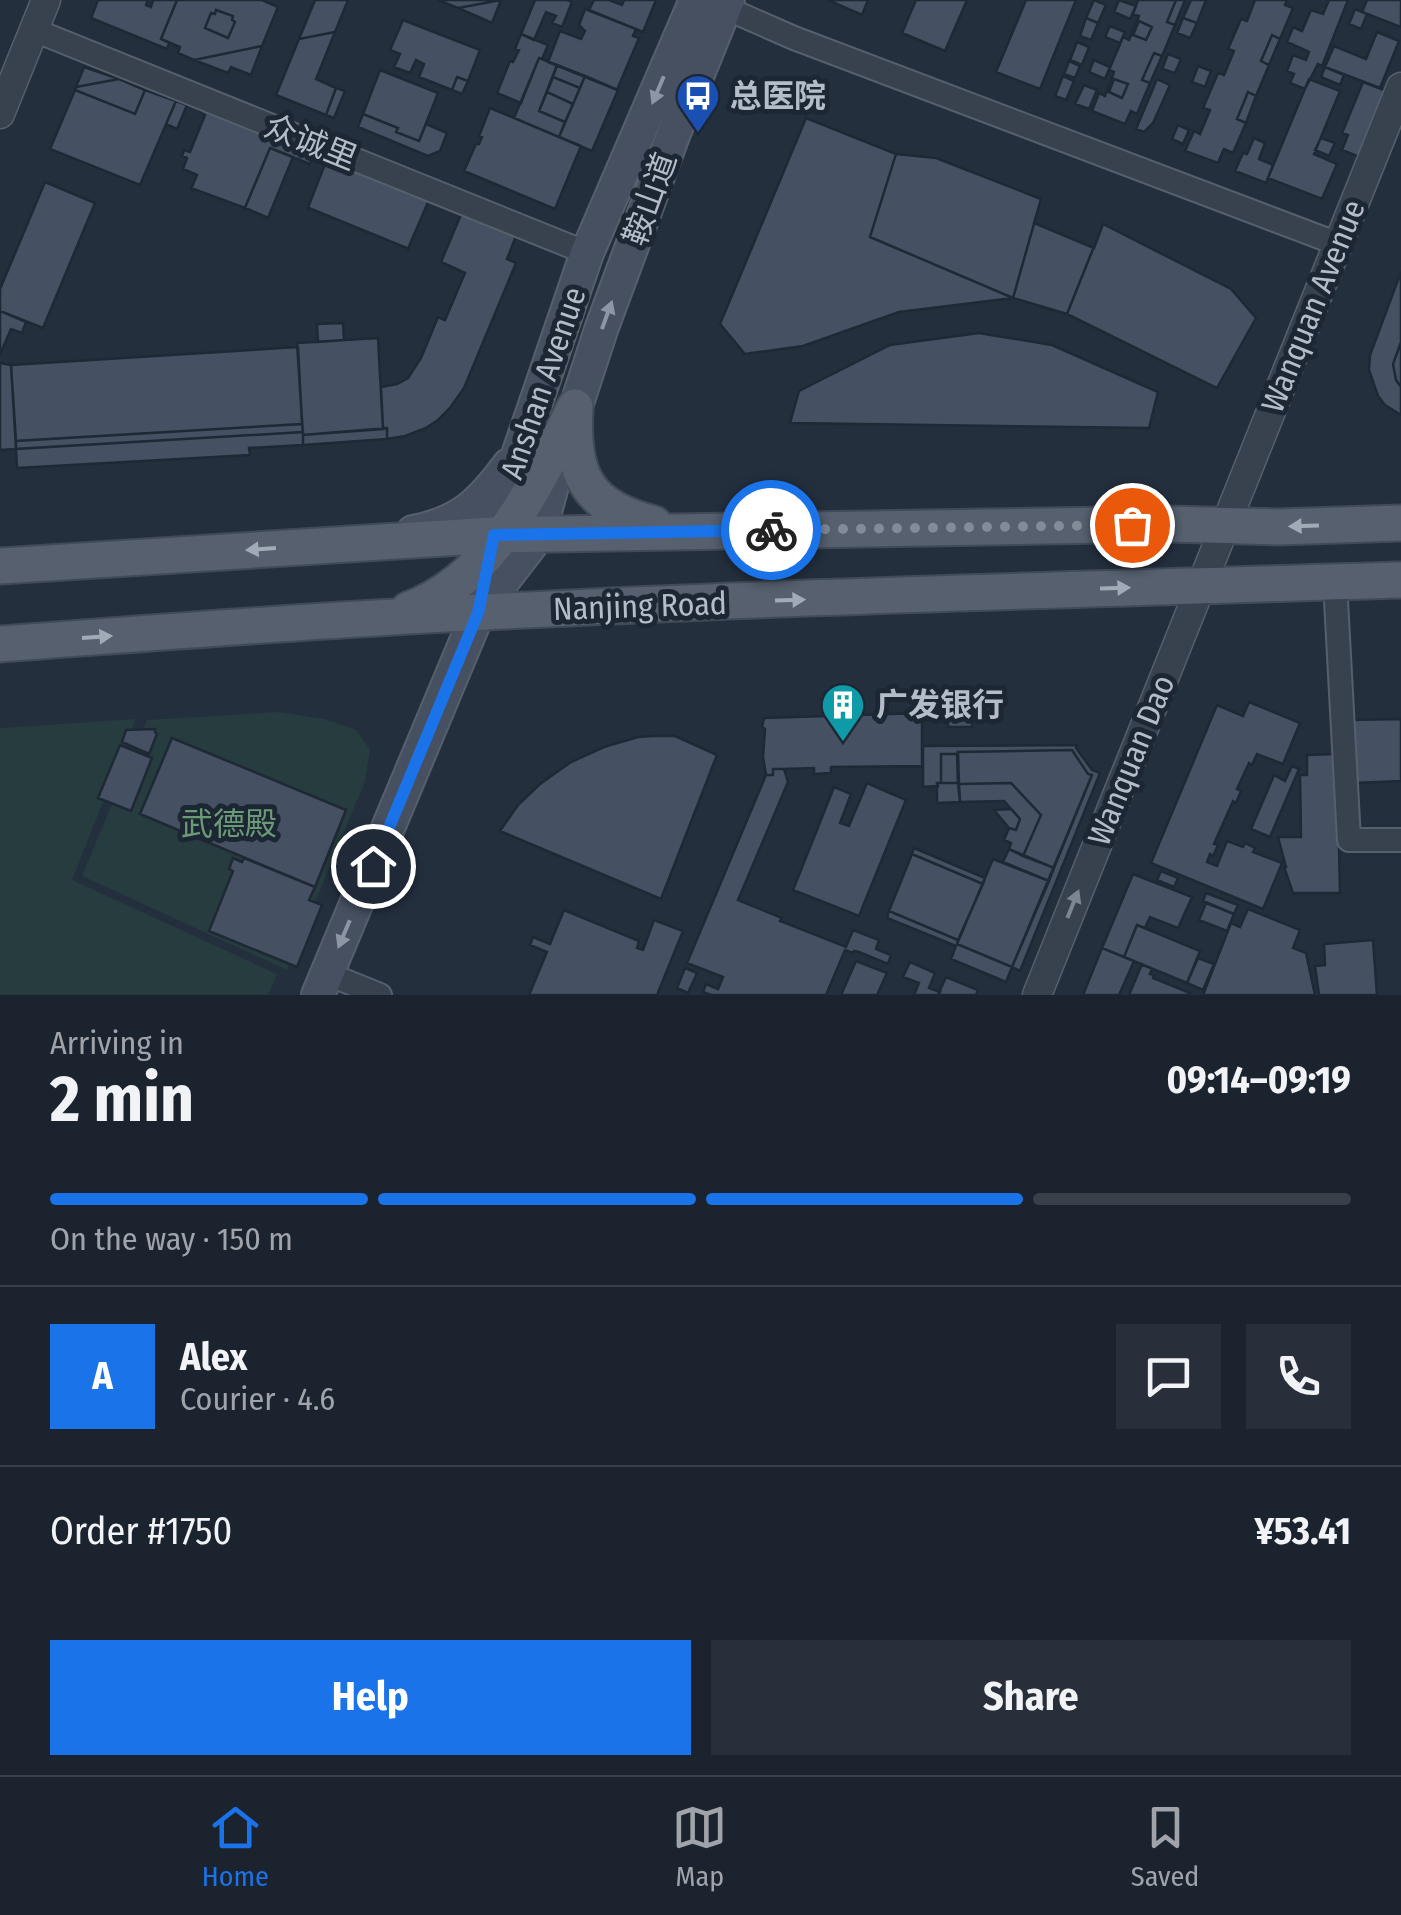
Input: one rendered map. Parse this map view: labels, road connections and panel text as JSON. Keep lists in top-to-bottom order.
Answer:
{
  "streets": {
    "main road": ["鞍山道", "Anshan Avenue", "Nanjing Road"],
    "street": ["众诚里", "Wanquan Avenue", "Wanquan Dao"]
  },
  "crossings": [
    ["众诚里", "Anshan Avenue"],
    ["鞍山道", "Anshan Avenue"],
    ["鞍山道", "Nanjing Road"],
    ["Wanquan Avenue", "Wanquan Dao"],
    ["Anshan Avenue", "Nanjing Road"],
    ["Nanjing Road", "Wanquan Dao"]
  ],
  "one_way": ["鞍山道", "Anshan Avenue", "Wanquan Dao"],
  "parks": ["武德殿"],
  "places": {
    "bus stop": ["总医院"],
    "building": ["广发银行"]
  },
  "page": {
    "heading": ["2 min", "Arriving in", "09:14–09:19"],
    "panel": [
      "Alex",
      "Courier · 4.6",
      "Order #1750",
      "¥53.41"
    ],
    "bar": "On the way · 150 m",
    "round": "A",
    "buttons": ["Help", "Share"],
    "tabs": ["Home", "Map", "Saved"]
  }
}
